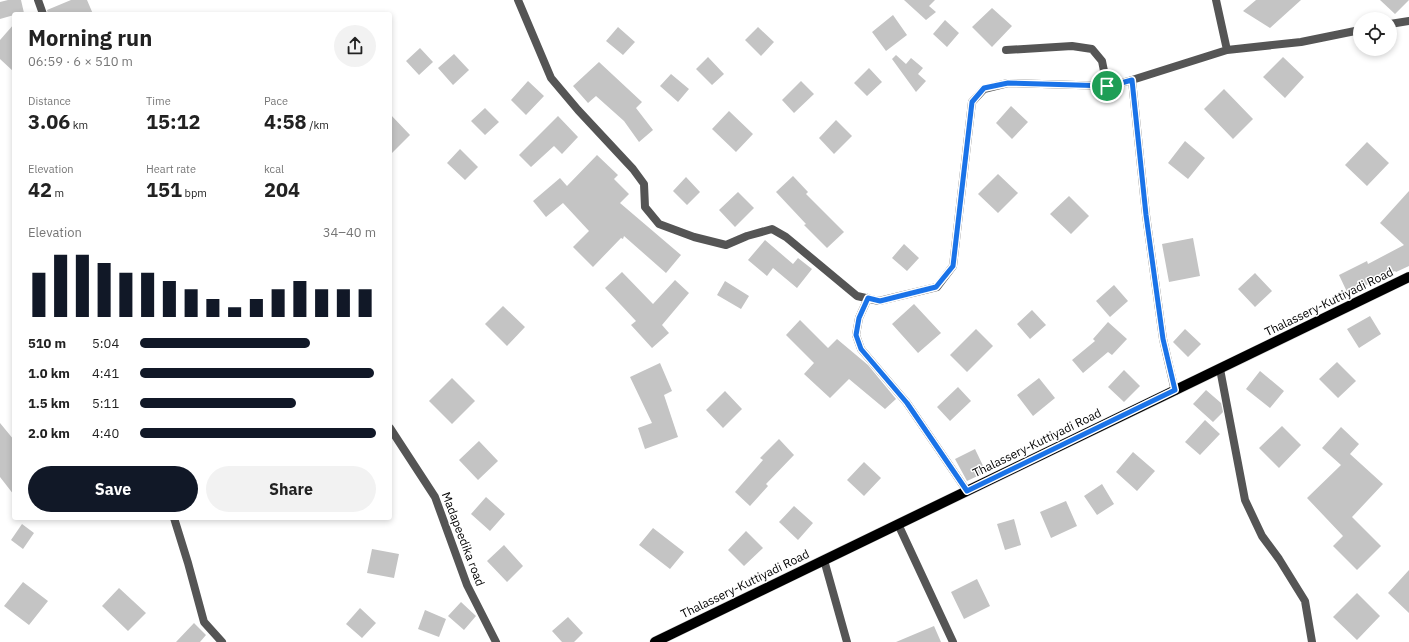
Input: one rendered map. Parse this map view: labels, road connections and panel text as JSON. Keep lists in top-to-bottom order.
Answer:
{
  "streets": {
    "main road": ["Thalassery-Kuttiyadi Road"],
    "street": ["Madapeedika road"]
  },
  "page": {
    "heading": ["Morning run", "06:59 · 6 × 510 m"],
    "stats": [
      ["Distance", "3.06 km"],
      ["Time", "15:12"],
      ["Pace", "4:58 /km"],
      ["Elevation", "42 m"],
      ["Heart rate", "151 bpm"],
      ["kcal", "204"]
    ],
    "chart": ["Elevation", "34–40 m"],
    "list": [
      {
        "name": "510 m",
        "note": "5:04"
      },
      {
        "name": "1.0 km",
        "note": "4:41"
      },
      {
        "name": "1.5 km",
        "note": "5:11"
      },
      {
        "name": "2.0 km",
        "note": "4:40"
      }
    ],
    "buttons": ["Save", "Share"]
  }
}
